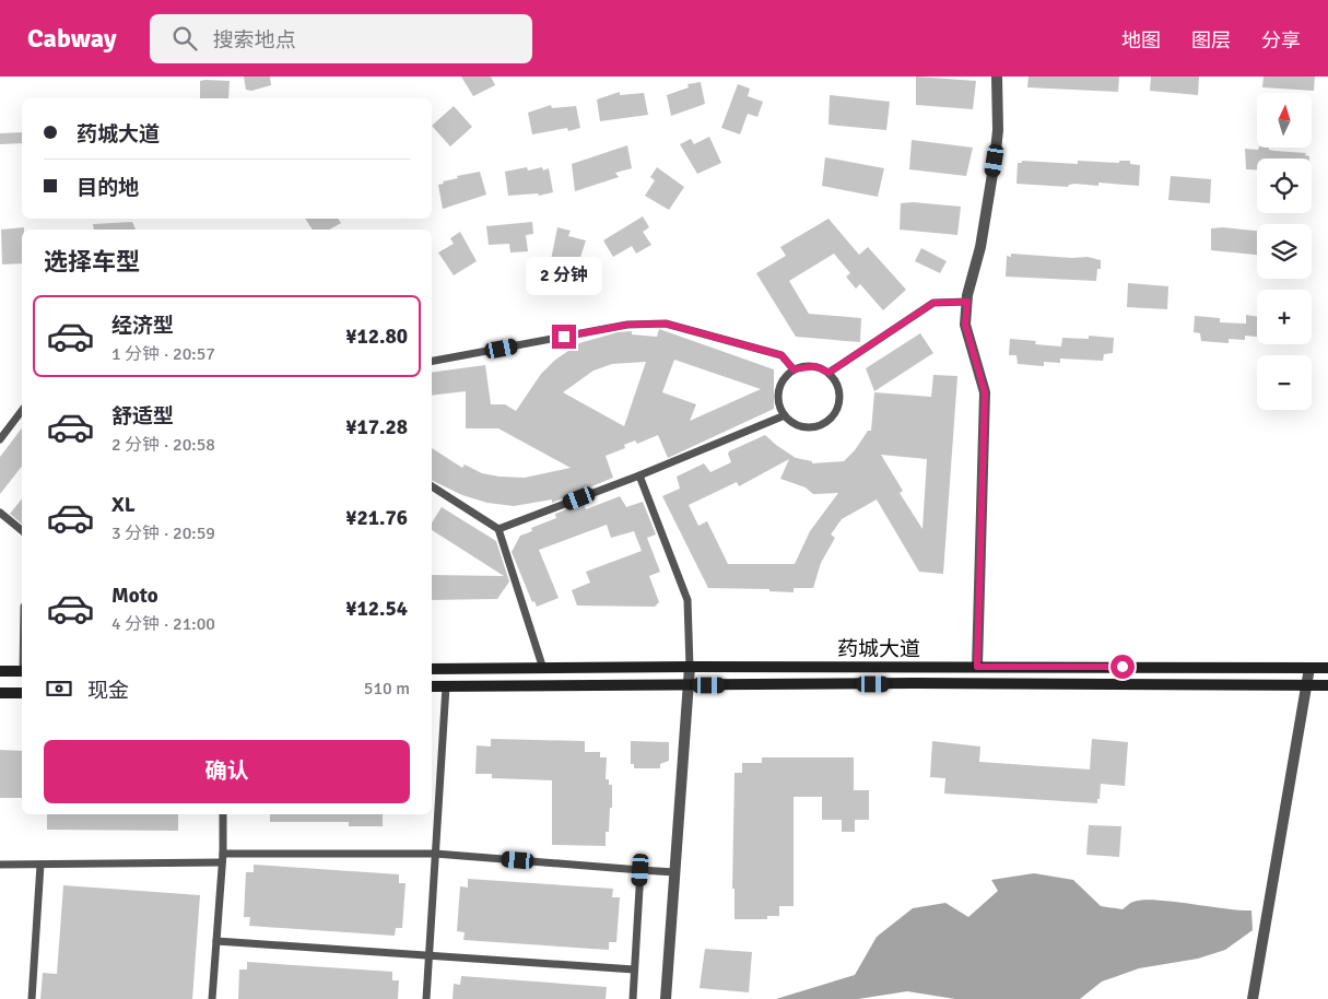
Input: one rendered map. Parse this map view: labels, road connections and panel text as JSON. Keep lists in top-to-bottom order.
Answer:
{
  "streets": {
    "main road": ["药城大道"]
  },
  "north": "top",
  "page": {
    "header": "Cabway",
    "search": "搜索地点",
    "nav": ["地图", "图层", "分享"],
    "map_buttons": ["+", "−"],
    "banner": ["药城大道", "目的地"],
    "heading": "选择车型",
    "bubble": "2 分钟",
    "list": [
      {
        "name": "经济型",
        "note": "1 分钟 · 20:57",
        "value": "¥12.80"
      },
      {
        "name": "舒适型",
        "note": "2 分钟 · 20:58",
        "value": "¥17.28"
      },
      {
        "name": "XL",
        "note": "3 分钟 · 20:59",
        "value": "¥21.76"
      },
      {
        "name": "Moto",
        "note": "4 分钟 · 21:00",
        "value": "¥12.54"
      }
    ],
    "pay": ["现金", "510 m"],
    "buttons": "确认"
  }
}
